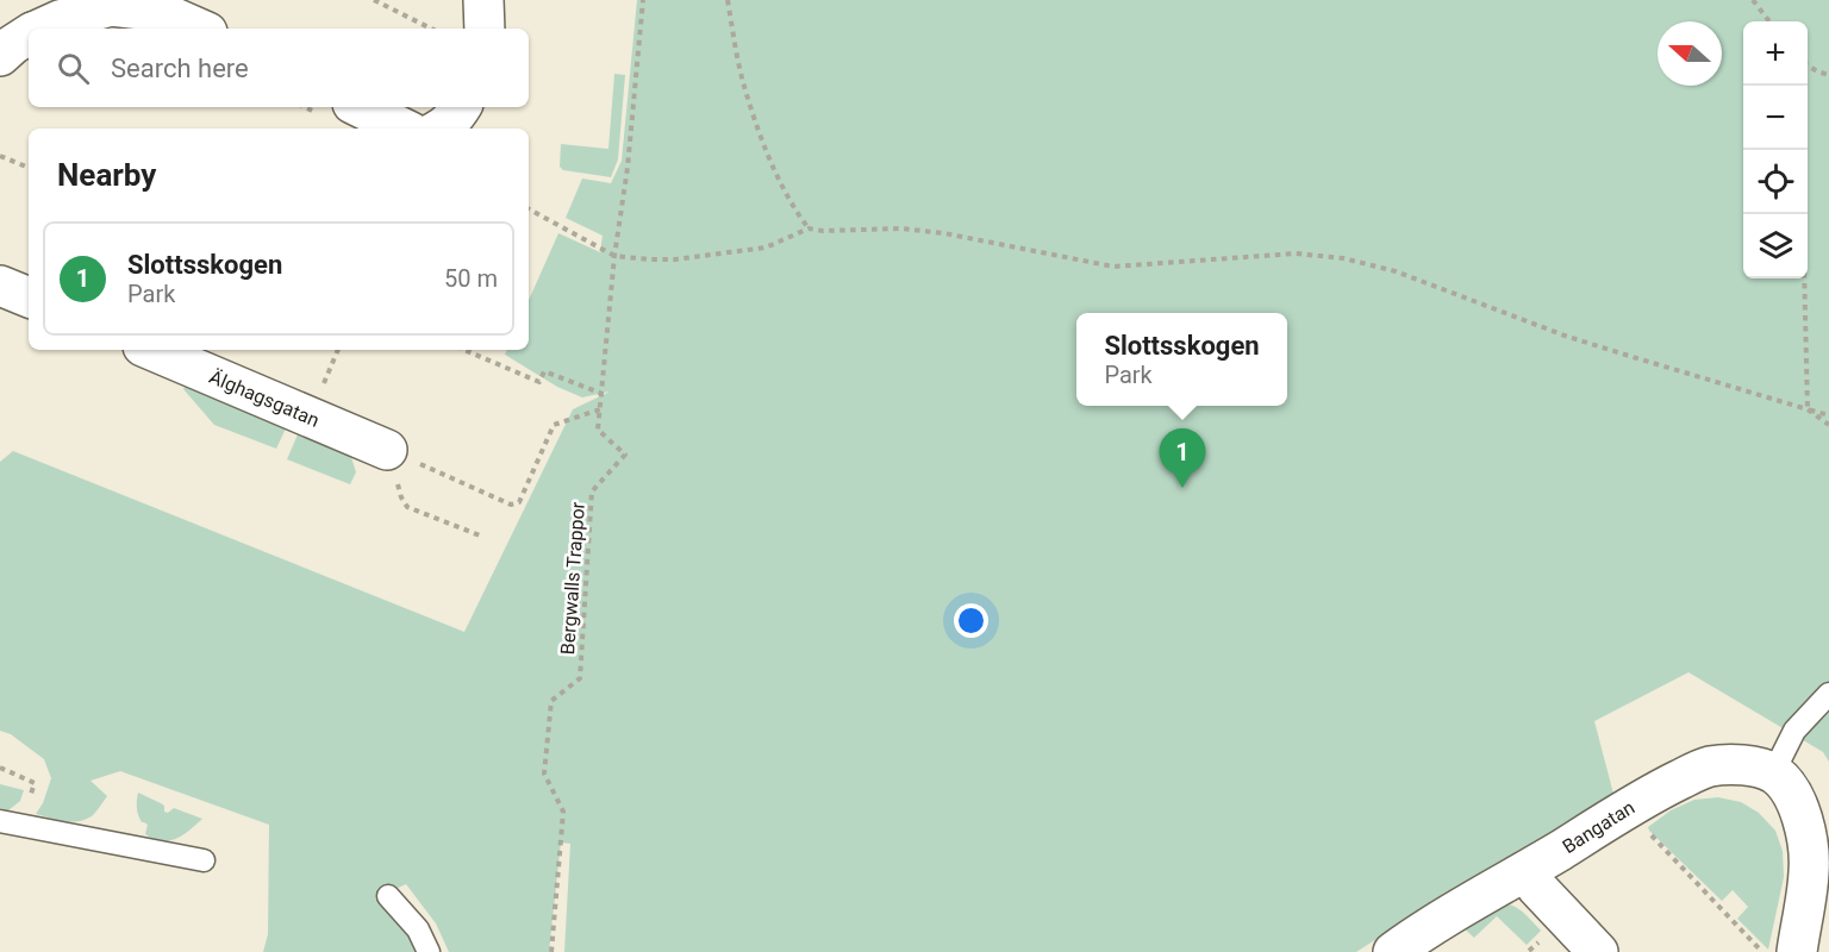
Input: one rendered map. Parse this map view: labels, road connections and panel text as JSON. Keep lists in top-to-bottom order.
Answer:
{
  "streets": {
    "street": ["Älghagsgatan", "Bangatan"],
    "path": ["Bergwalls Trappor"]
  },
  "north": "left",
  "page": {
    "map_buttons": ["+", "−"],
    "search": "Search here",
    "heading": "Nearby",
    "list": [
      {
        "mark": "1",
        "name": "Slottsskogen",
        "note": "Park",
        "value": "50 m"
      }
    ],
    "popup": ["Slottsskogen", "Park"],
    "pins": "1"
  }
}
